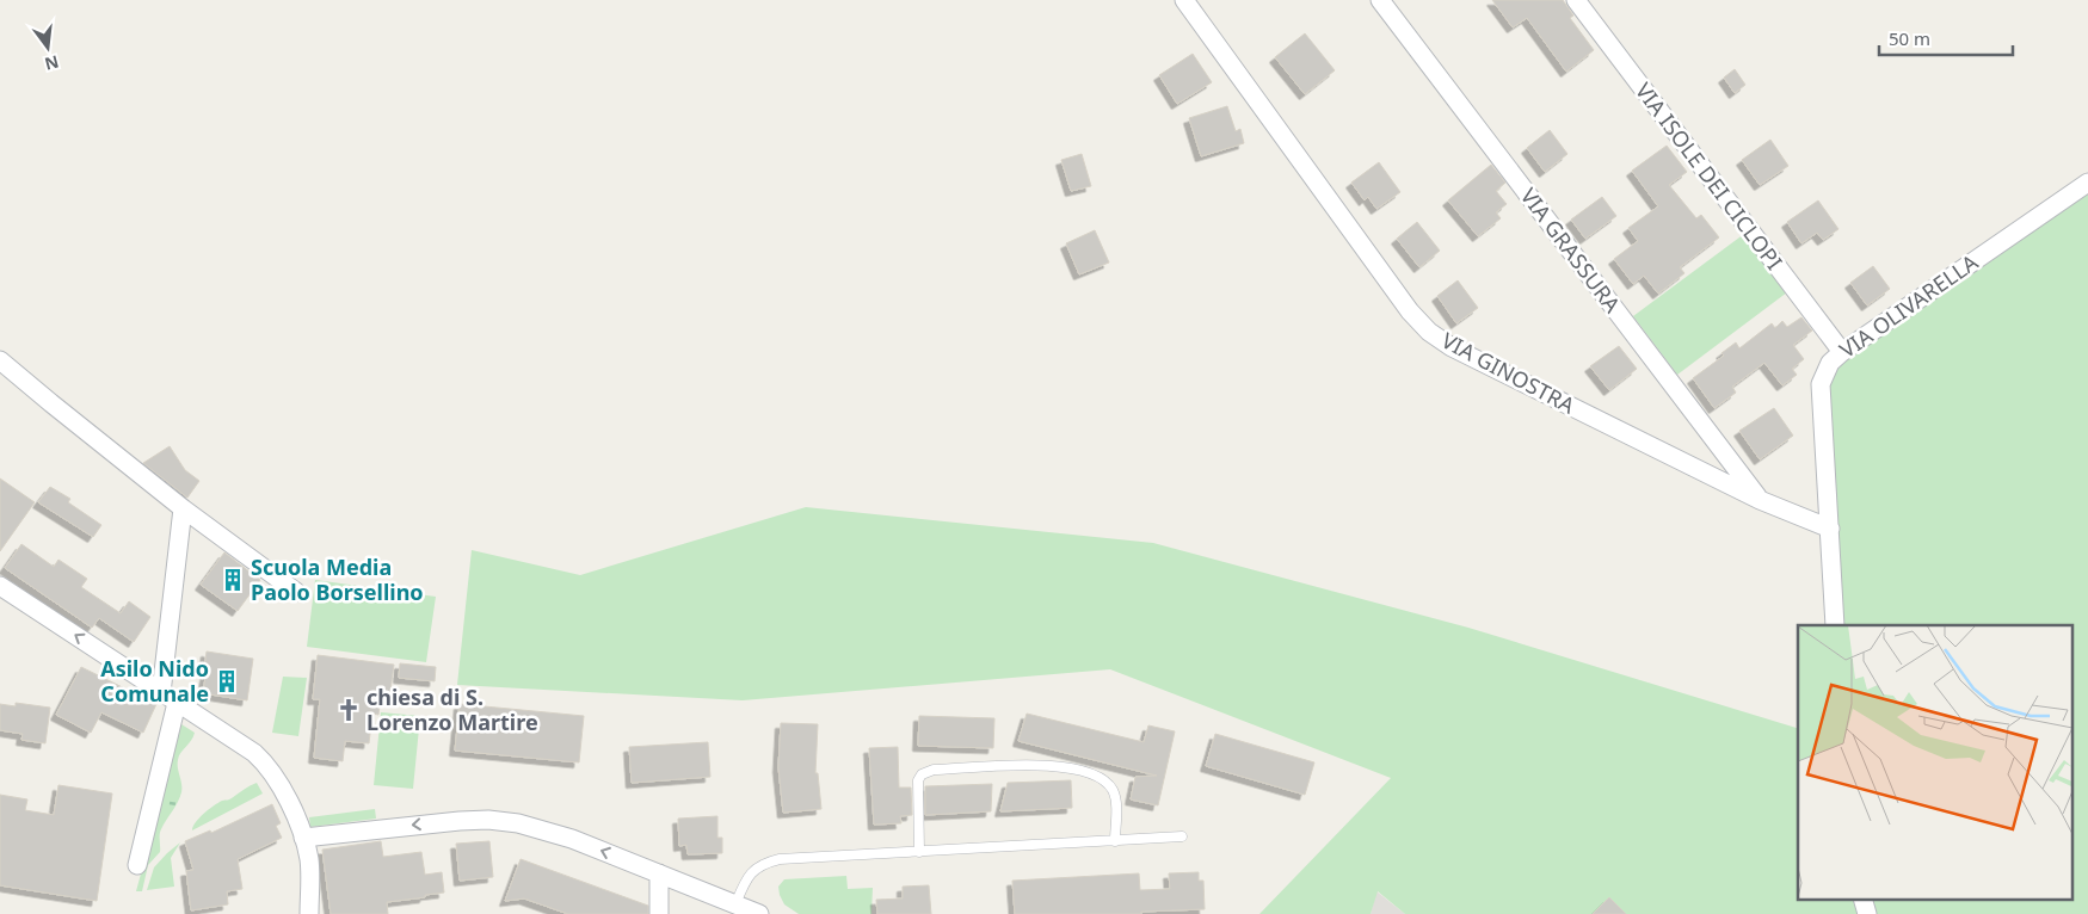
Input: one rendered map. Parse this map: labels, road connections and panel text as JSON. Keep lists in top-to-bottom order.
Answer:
{
  "streets": {
    "street": [
      "VIA ISOLE DEI CICLOPI",
      "VIA GRASSURA",
      "VIA OLIVARELLA",
      "VIA GINOSTRA"
    ]
  },
  "crossings": [
    ["VIA ISOLE DEI CICLOPI", "VIA OLIVARELLA"],
    ["VIA GRASSURA", "VIA GINOSTRA"],
    ["VIA OLIVARELLA", "VIA GINOSTRA"]
  ],
  "places": {
    "building": ["Scuola Media Paolo Borsellino", "Asilo Nido Comunale"],
    "church": ["chiesa di S. Lorenzo Martire"]
  },
  "scale_bar": "50 m",
  "north": "bottom"
}
